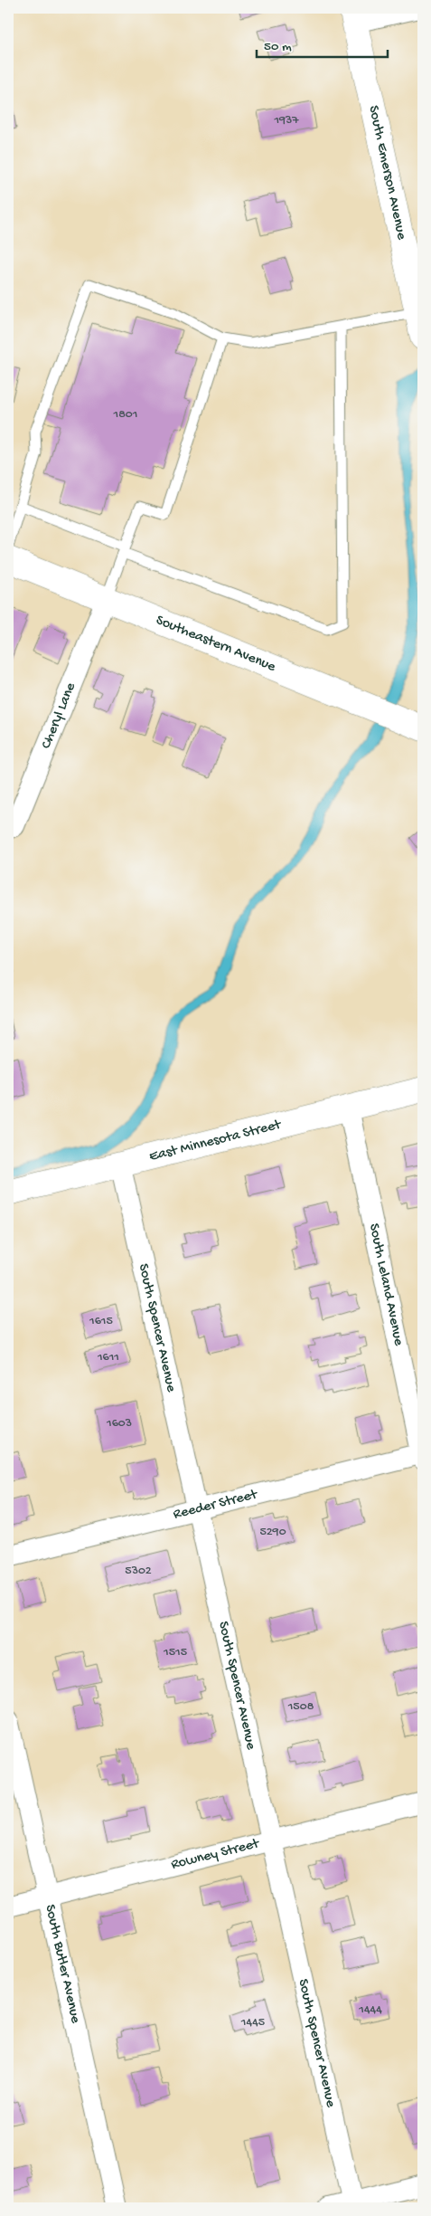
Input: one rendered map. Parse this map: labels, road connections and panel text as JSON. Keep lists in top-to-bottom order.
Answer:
{
  "streets": {
    "main road": ["South Emerson Avenue", "Southeastern Avenue", "East Minnesota Street"],
    "street": [
      "Cheryl Lane",
      "South Leland Avenue",
      "South Spencer Avenue",
      "Reeder Street",
      "Rowney Street",
      "South Butler Avenue"
    ]
  },
  "crossings": [
    ["Southeastern Avenue", "Cheryl Lane"],
    ["East Minnesota Street", "South Leland Avenue"],
    ["East Minnesota Street", "South Spencer Avenue"],
    ["South Leland Avenue", "Reeder Street"],
    ["South Spencer Avenue", "Reeder Street"],
    ["South Spencer Avenue", "Rowney Street"],
    ["Rowney Street", "South Butler Avenue"]
  ],
  "house_numbers": [
    "1937",
    "1801",
    "1615",
    "1611",
    "1603",
    "5290",
    "5302",
    "1515",
    "1508",
    "1444",
    "1445"
  ],
  "scale_bar": "50 m"
}
